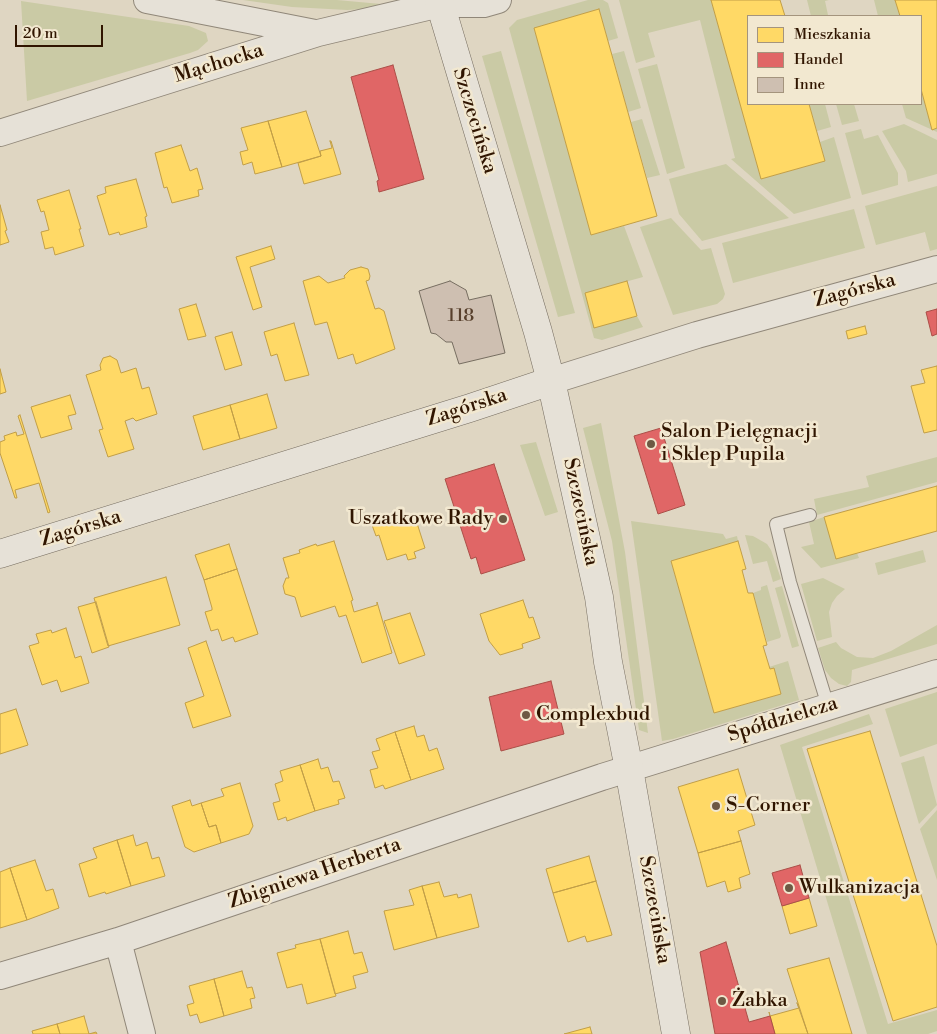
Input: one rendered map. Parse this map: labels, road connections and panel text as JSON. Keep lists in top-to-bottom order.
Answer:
{
  "streets": {
    "street": [
      "Mąchocka",
      "Szczecińska",
      "Zagórska",
      "Spółdzielcza",
      "Zbigniewa Herberta"
    ]
  },
  "crossings": [
    ["Mąchocka", "Szczecińska"],
    ["Szczecińska", "Zagórska"],
    ["Szczecińska", "Spółdzielcza"],
    ["Szczecińska", "Zbigniewa Herberta"],
    ["Spółdzielcza", "Zbigniewa Herberta"]
  ],
  "places": [
    "Salon Pielęgnacji i Sklep Pupila",
    "Uszatkowe Rady",
    "Complexbud",
    "S-Corner",
    "Wulkanizacja",
    "Żabka"
  ],
  "house_numbers": ["118"],
  "legend": ["Mieszkania", "Handel", "Inne"],
  "scale_bar": "20 m"
}
